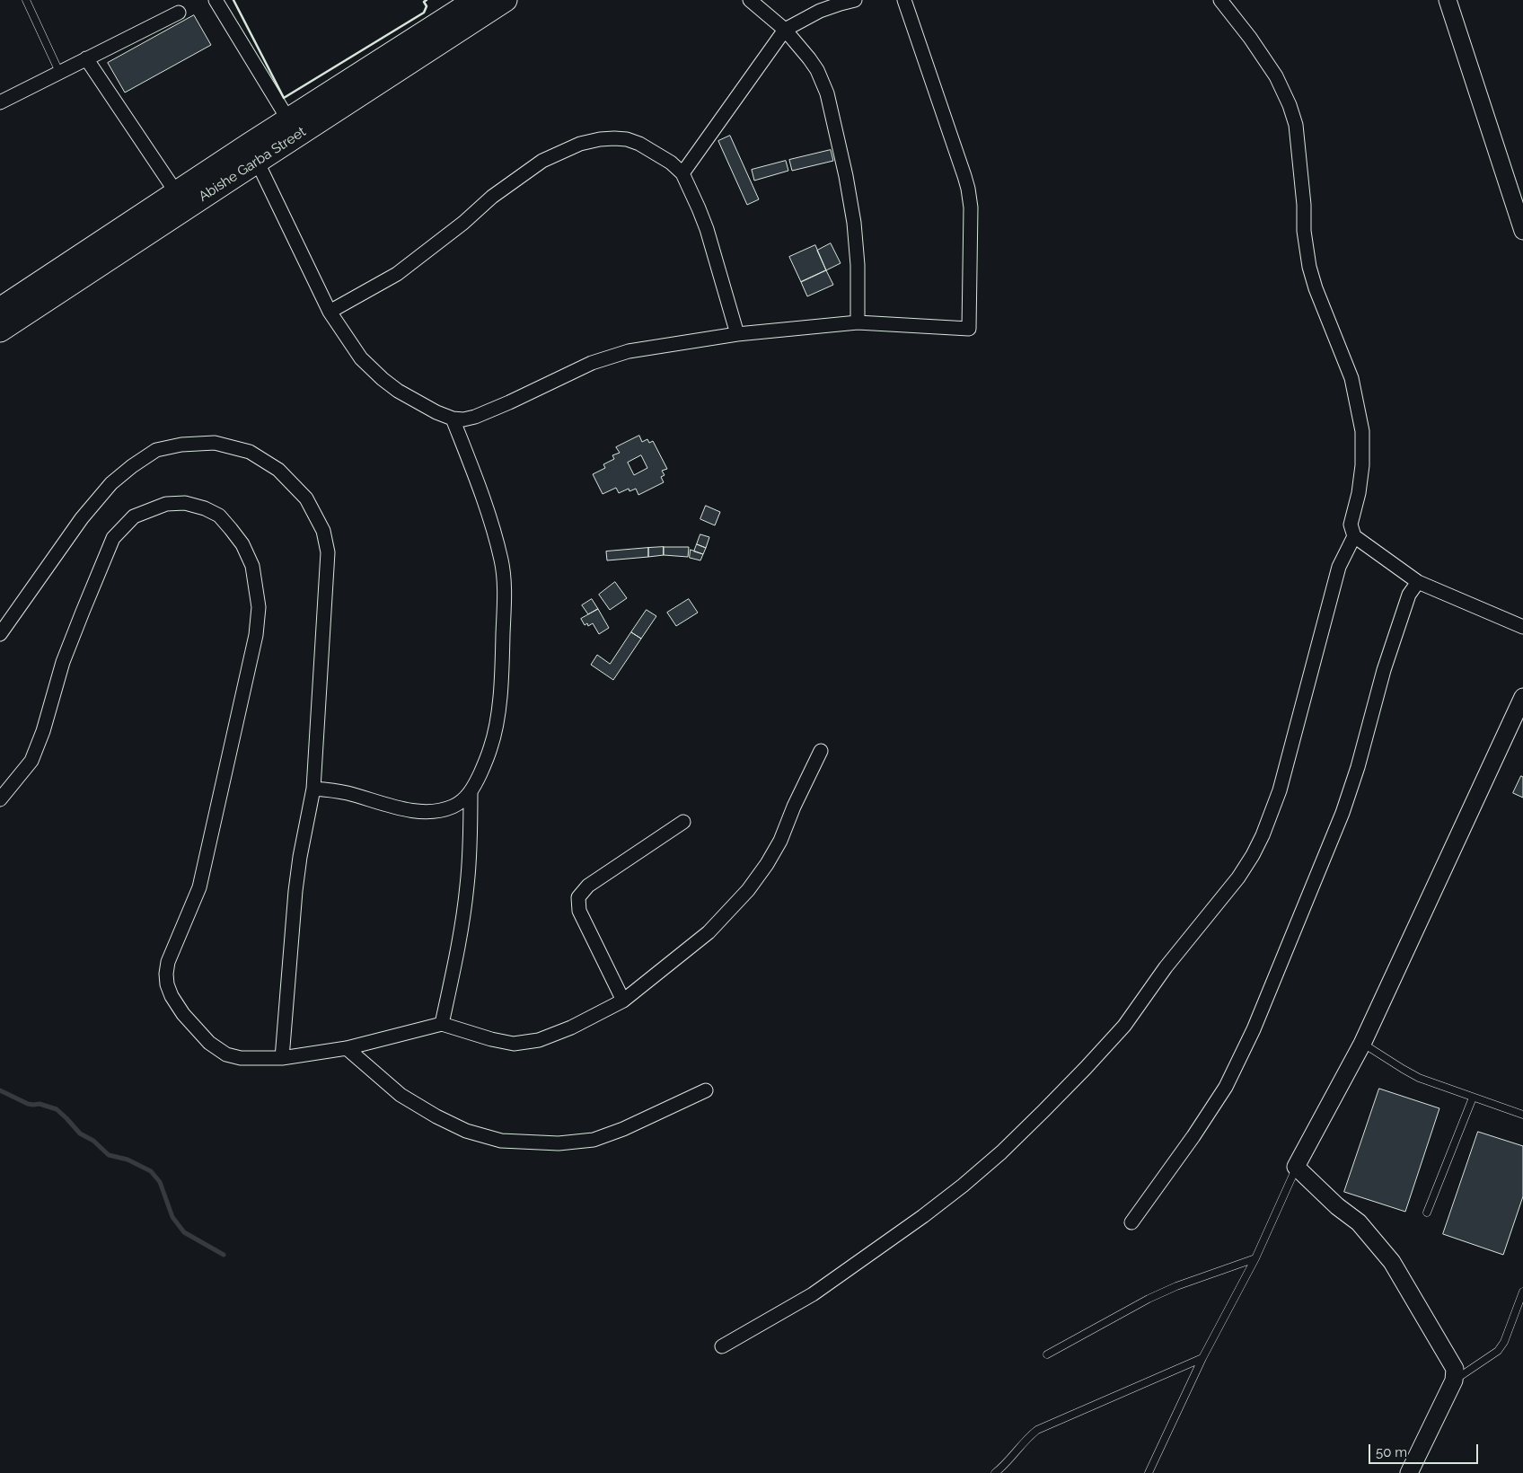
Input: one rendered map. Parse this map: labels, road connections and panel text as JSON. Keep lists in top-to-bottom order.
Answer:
{
  "streets": {
    "highway": ["Abishe Garba Street"]
  },
  "scale_bar": "50 m"
}
